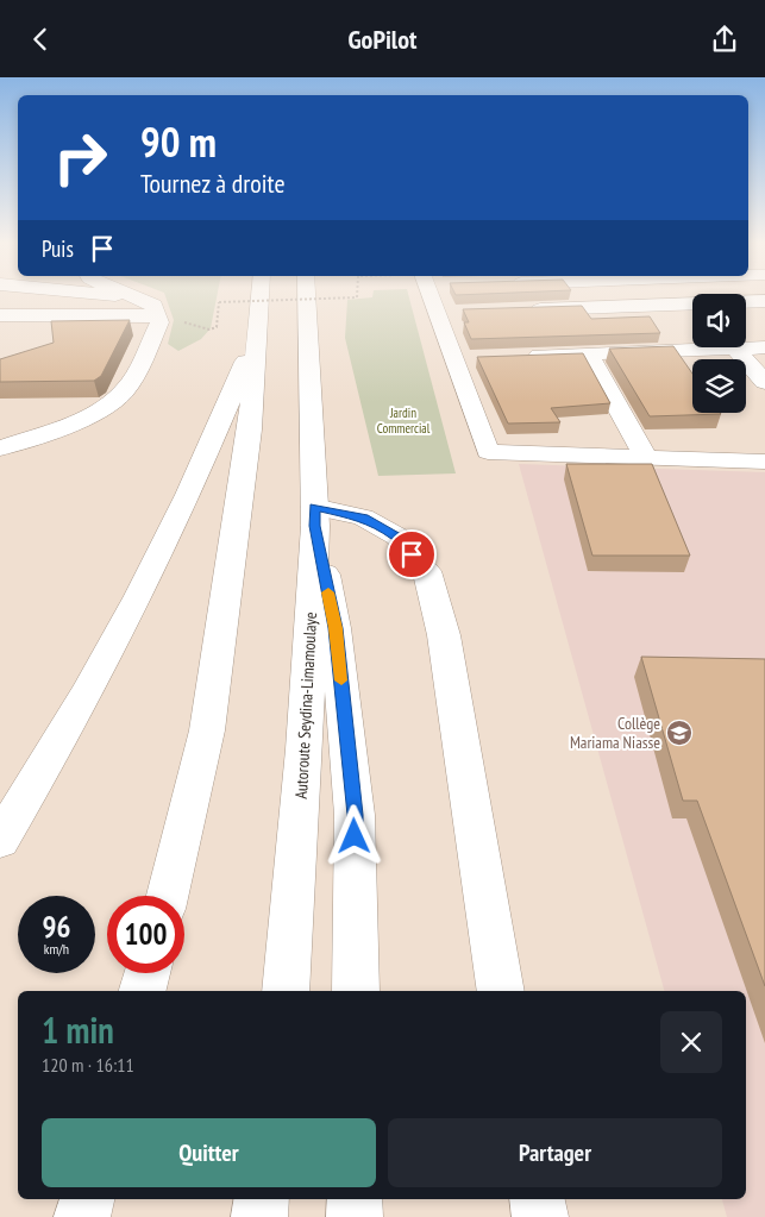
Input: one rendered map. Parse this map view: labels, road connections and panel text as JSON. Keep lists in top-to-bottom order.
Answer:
{
  "streets": {
    "main road": ["Autoroute Seydina-Limamoulaye"]
  },
  "parks": ["Jardin Commercial"],
  "places": {
    "school or university": ["Collège Mariama Niasse"]
  },
  "page": {
    "header": "GoPilot",
    "turn": ["90 m", "Tournez à droite"],
    "then": "Puis",
    "speed": "96 km/h",
    "limit": "100",
    "heading": ["1 min", "120 m · 16:11"],
    "buttons": ["Quitter", "Partager"]
  }
}
